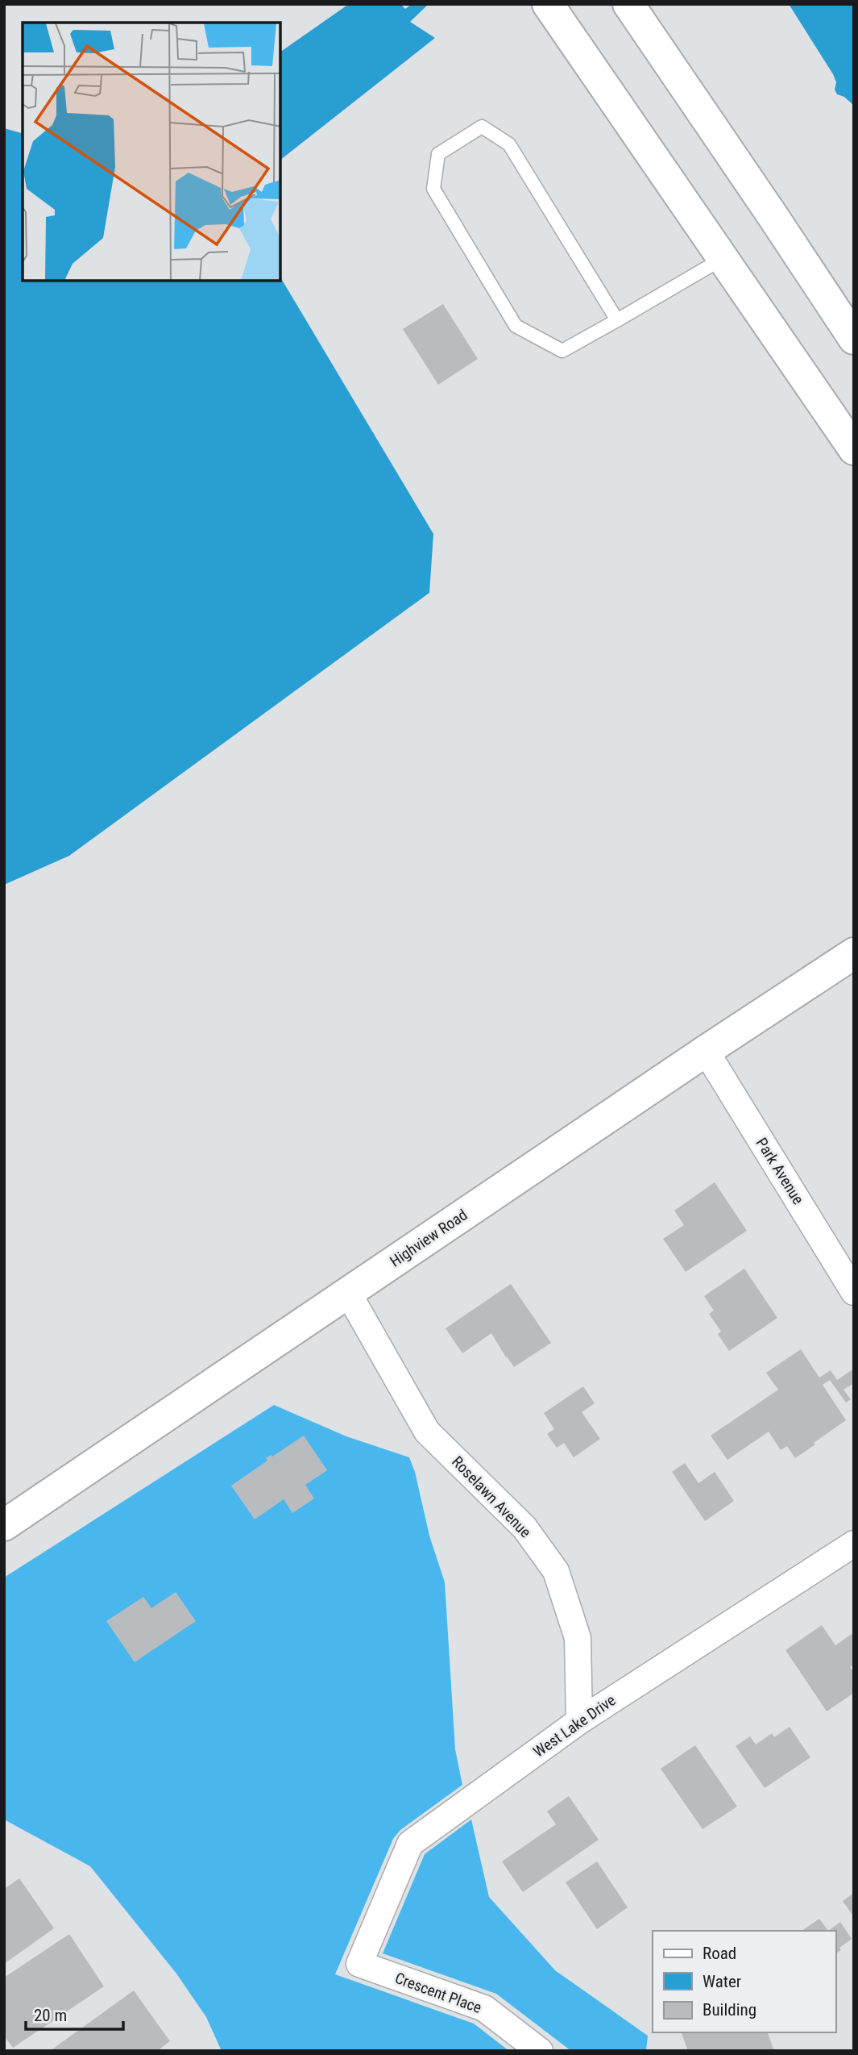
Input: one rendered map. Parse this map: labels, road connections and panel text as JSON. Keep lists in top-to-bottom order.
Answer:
{
  "streets": {
    "street": [
      "Park Avenue",
      "Highview Road",
      "Roselawn Avenue",
      "West Lake Drive",
      "Crescent Place"
    ]
  },
  "crossings": [
    ["Park Avenue", "Highview Road"],
    ["Highview Road", "Roselawn Avenue"],
    ["Roselawn Avenue", "West Lake Drive"],
    ["West Lake Drive", "Crescent Place"]
  ],
  "legend": ["Road", "Water", "Building"],
  "scale_bar": "20 m"
}
